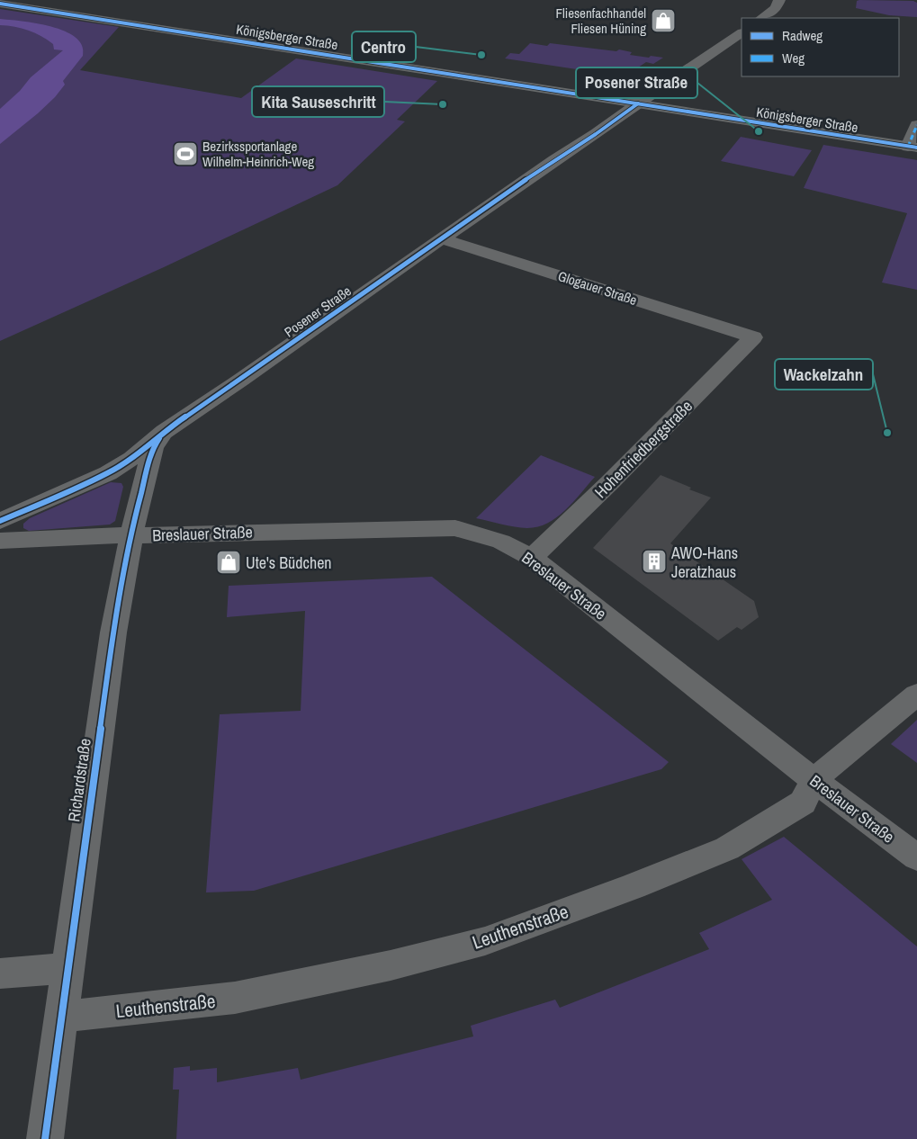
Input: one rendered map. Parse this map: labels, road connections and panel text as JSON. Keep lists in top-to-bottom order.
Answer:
{
  "streets": {
    "main road": ["Königsberger Straße"],
    "street": [
      "Glogauer Straße",
      "Posener Straße",
      "Hohenfriedbergstraße",
      "Breslauer Straße",
      "Richardstraße",
      "Leuthenstraße"
    ]
  },
  "crossings": [
    ["Königsberger Straße", "Posener Straße"],
    ["Glogauer Straße", "Posener Straße"],
    ["Glogauer Straße", "Hohenfriedbergstraße"],
    ["Posener Straße", "Richardstraße"],
    ["Hohenfriedbergstraße", "Breslauer Straße"],
    ["Breslauer Straße", "Richardstraße"],
    ["Breslauer Straße", "Leuthenstraße"],
    ["Richardstraße", "Leuthenstraße"]
  ],
  "places": {
    "shop": ["Fliesenfachhandel Fliesen Hüning", "Ute's Büdchen"],
    "other": [
      "Centro",
      "Kita Sauseschritt",
      "Posener Straße",
      "Wackelzahn"
    ],
    "sports": ["Bezirkssportanlage Wilhelm-Heinrich-Weg"],
    "building": ["AWO-Hans Jeratzhaus"]
  },
  "legend": ["Radweg", "Weg"]
}
